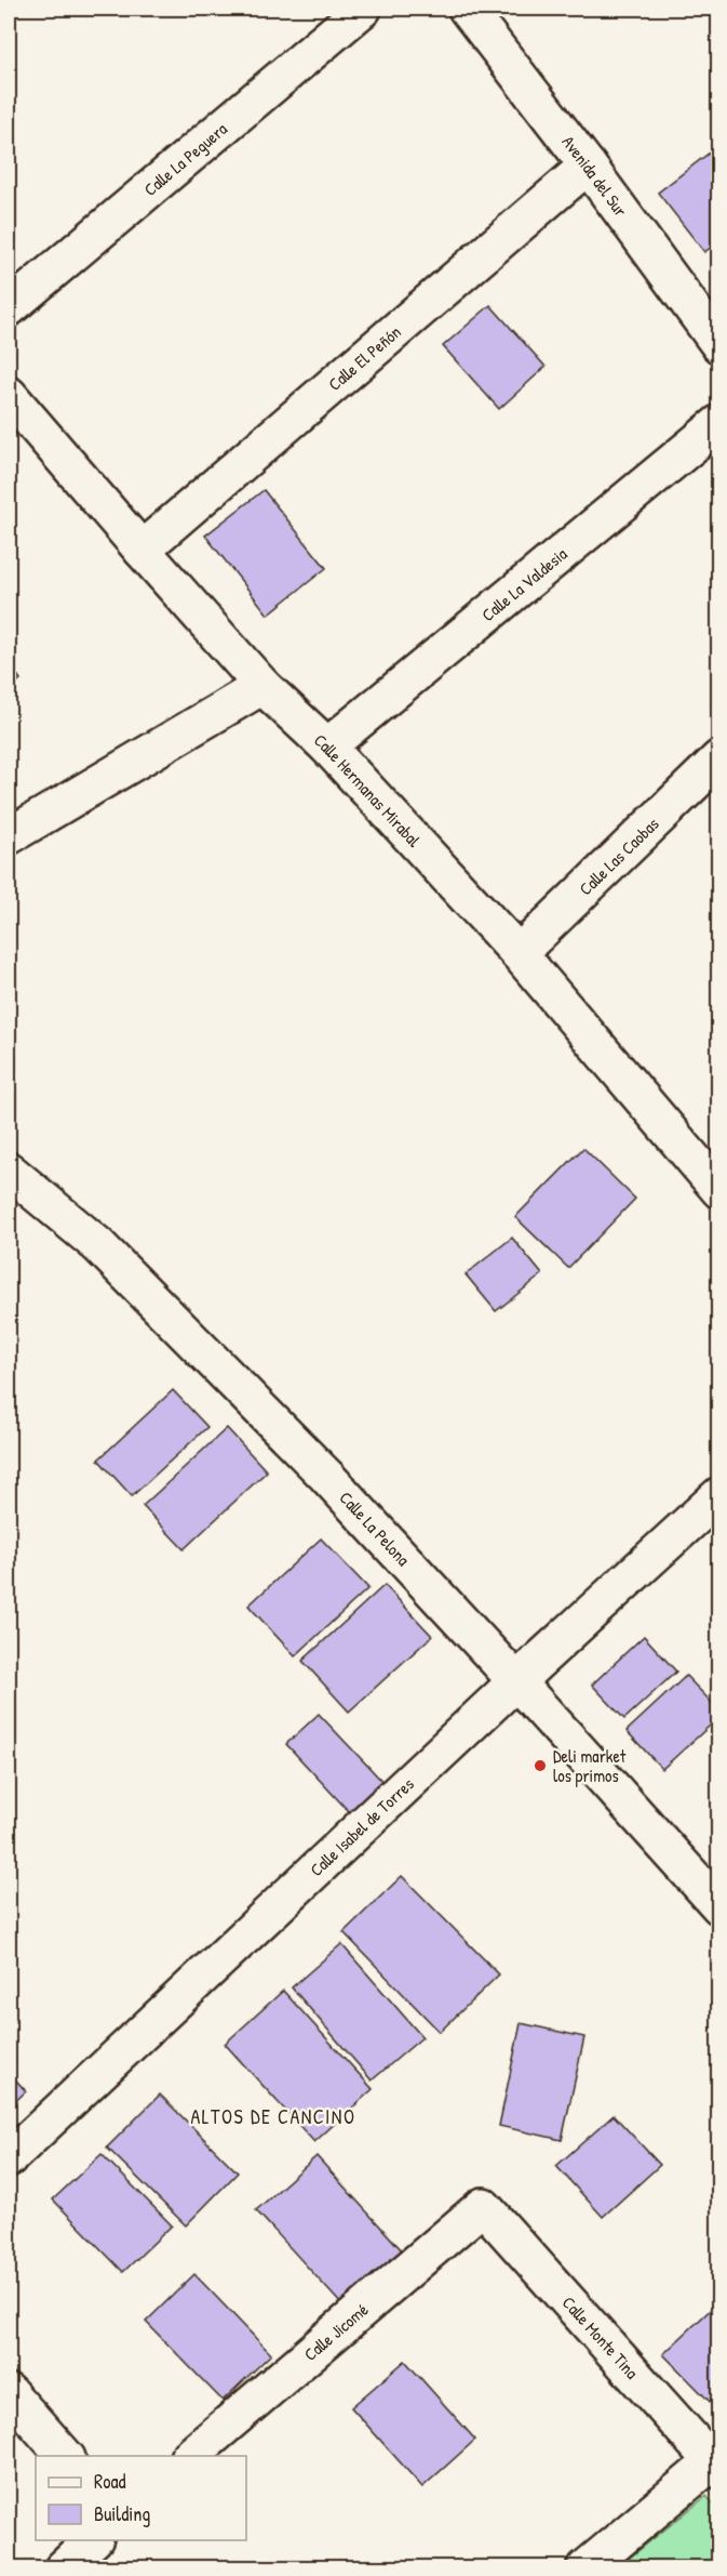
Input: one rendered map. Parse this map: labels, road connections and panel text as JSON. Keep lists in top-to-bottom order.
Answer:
{
  "streets": {
    "street": [
      "Calle La Peguera",
      "Avenida del Sur",
      "Calle El Peñón",
      "Calle La Valdesia",
      "Calle Hermanas Mirabal",
      "Calle Las Caobas",
      "Calle La Pelona",
      "Calle Isabel de Torres",
      "Calle Jicomé",
      "Calle Monte Tina"
    ]
  },
  "crossings": [
    ["Avenida del Sur", "Calle El Peñón"],
    ["Calle El Peñón", "Calle Hermanas Mirabal"],
    ["Calle La Valdesia", "Calle Hermanas Mirabal"],
    ["Calle Hermanas Mirabal", "Calle Las Caobas"],
    ["Calle La Pelona", "Calle Isabel de Torres"],
    ["Calle Jicomé", "Calle Monte Tina"]
  ],
  "districts": ["ALTOS DE CANCINO"],
  "places": ["Deli market los primos"],
  "legend": ["Road", "Building"]
}
